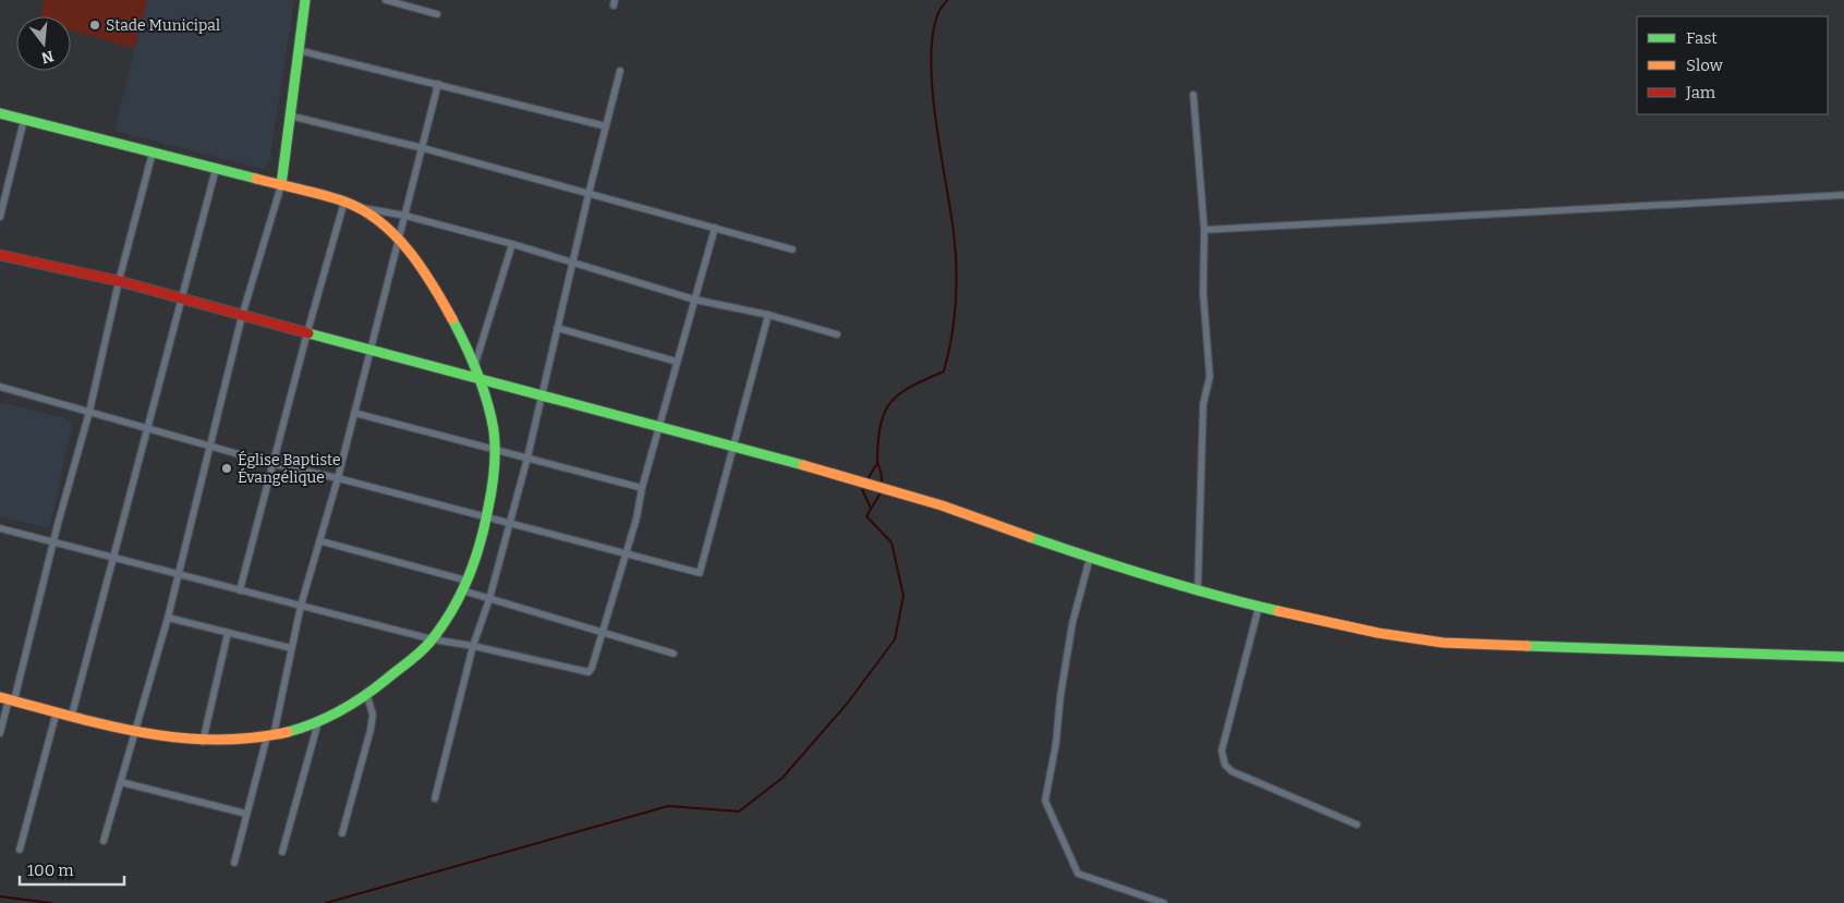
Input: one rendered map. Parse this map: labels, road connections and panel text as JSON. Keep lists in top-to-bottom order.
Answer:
{
  "places": ["Stade Municipal", "Église Baptiste Évangélique"],
  "legend": ["Fast", "Slow", "Jam"],
  "scale_bar": "100 m",
  "north": "bottom"
}
